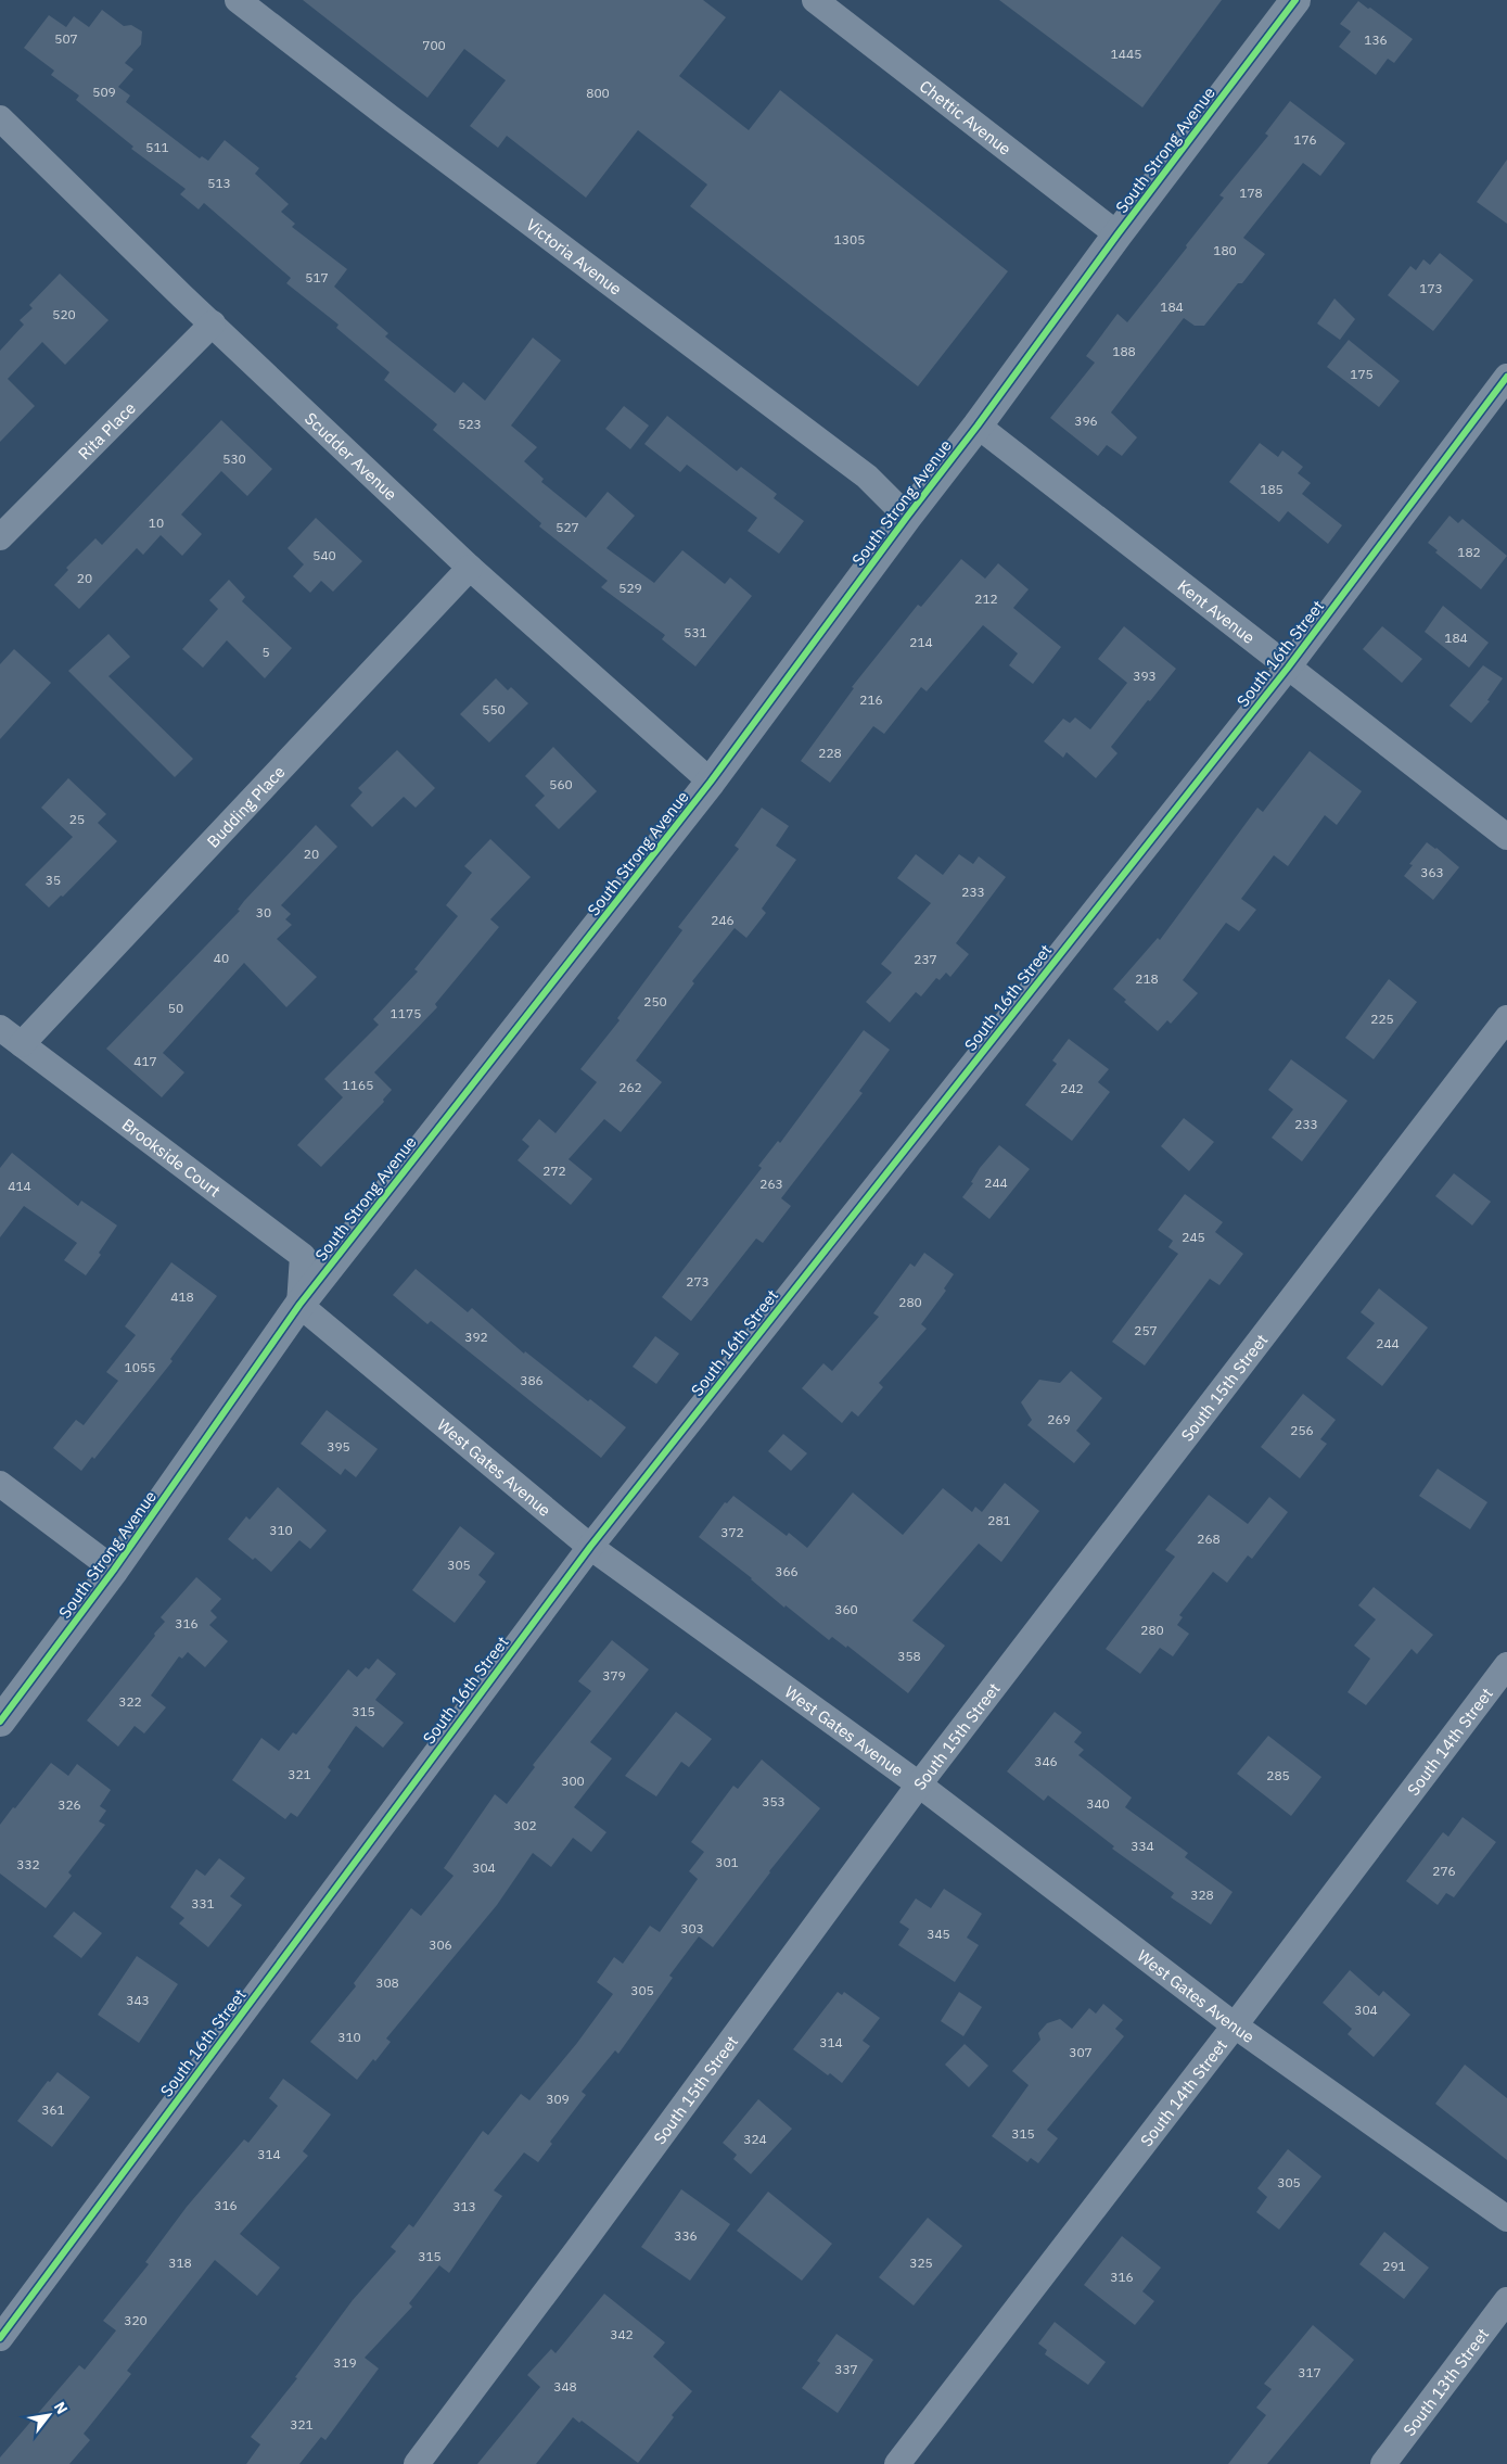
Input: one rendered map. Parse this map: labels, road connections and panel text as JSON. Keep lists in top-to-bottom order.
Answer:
{
  "streets": {
    "street": [
      "Chettic Avenue",
      "South Strong Avenue",
      "Victoria Avenue",
      "Rita Place",
      "Scudder Avenue",
      "Kent Avenue",
      "South 16th Street",
      "Budding Place",
      "Brookside Court",
      "South 15th Street",
      "West Gates Avenue",
      "South 14th Street",
      "South 13th Street"
    ]
  },
  "crossings": [
    ["Chettic Avenue", "South Strong Avenue"],
    ["South Strong Avenue", "Victoria Avenue"],
    ["South Strong Avenue", "Scudder Avenue"],
    ["South Strong Avenue", "Kent Avenue"],
    ["South Strong Avenue", "Brookside Court"],
    ["South Strong Avenue", "West Gates Avenue"],
    ["Rita Place", "Scudder Avenue"],
    ["Scudder Avenue", "Budding Place"],
    ["Kent Avenue", "South 16th Street"],
    ["South 16th Street", "West Gates Avenue"],
    ["Budding Place", "Brookside Court"],
    ["Brookside Court", "West Gates Avenue"],
    ["South 15th Street", "West Gates Avenue"],
    ["West Gates Avenue", "South 14th Street"]
  ],
  "house_numbers": [
    "507",
    "136",
    "700",
    "1445",
    "509",
    "800",
    "176",
    "511",
    "513",
    "178",
    "1305",
    "180",
    "517",
    "173",
    "184",
    "520",
    "188",
    "175",
    "396",
    "523",
    "530",
    "185",
    "10",
    "527",
    "182",
    "540",
    "20",
    "529",
    "212",
    "531",
    "184",
    "214",
    "5",
    "393",
    "216",
    "550",
    "228",
    "560",
    "25",
    "20",
    "363",
    "35",
    "233",
    "30",
    "246",
    "40",
    "237",
    "218",
    "250",
    "50",
    "1175",
    "225",
    "417",
    "1165",
    "262",
    "242",
    "233",
    "272",
    "244",
    "263",
    "414",
    "245",
    "273",
    "418",
    "280",
    "257",
    "392",
    "244",
    "1055",
    "386",
    "269",
    "256",
    "395",
    "281",
    "310",
    "372",
    "268",
    "305",
    "366",
    "360",
    "316",
    "280",
    "358",
    "379",
    "322",
    "315",
    "346",
    "321",
    "285",
    "300",
    "353",
    "340",
    "326",
    "302",
    "334",
    "301",
    "332",
    "304",
    "276",
    "328",
    "331",
    "303",
    "345",
    "306",
    "308",
    "305",
    "343",
    "304",
    "310",
    "314",
    "307",
    "309",
    "361",
    "315",
    "324",
    "314",
    "305",
    "316",
    "313",
    "336",
    "315",
    "318",
    "325",
    "291",
    "316",
    "320",
    "342",
    "319",
    "337",
    "317",
    "348",
    "321"
  ],
  "north": "top right"
}
